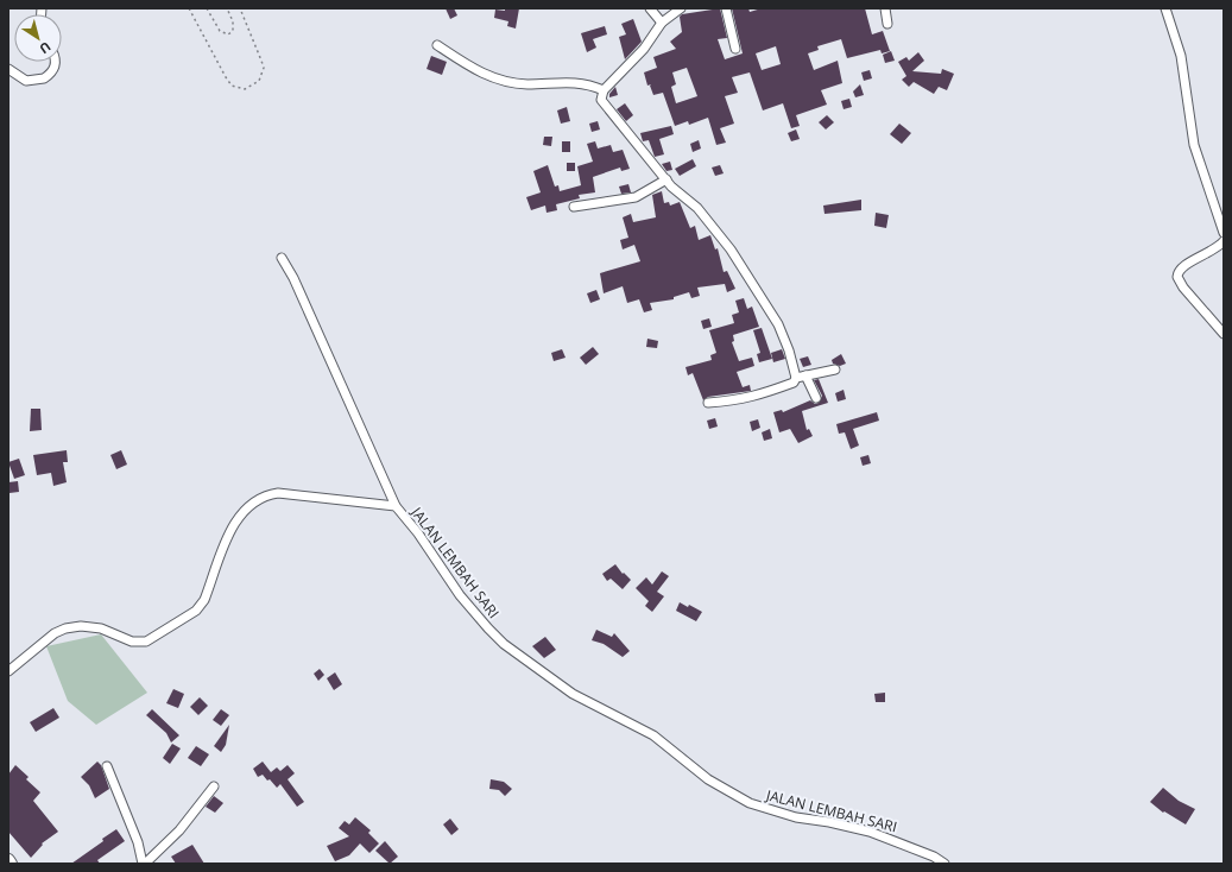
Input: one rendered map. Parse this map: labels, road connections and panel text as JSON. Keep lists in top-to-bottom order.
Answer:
{
  "streets": {
    "street": ["JALAN LEMBAH SARI"]
  },
  "north": "bottom right"
}
